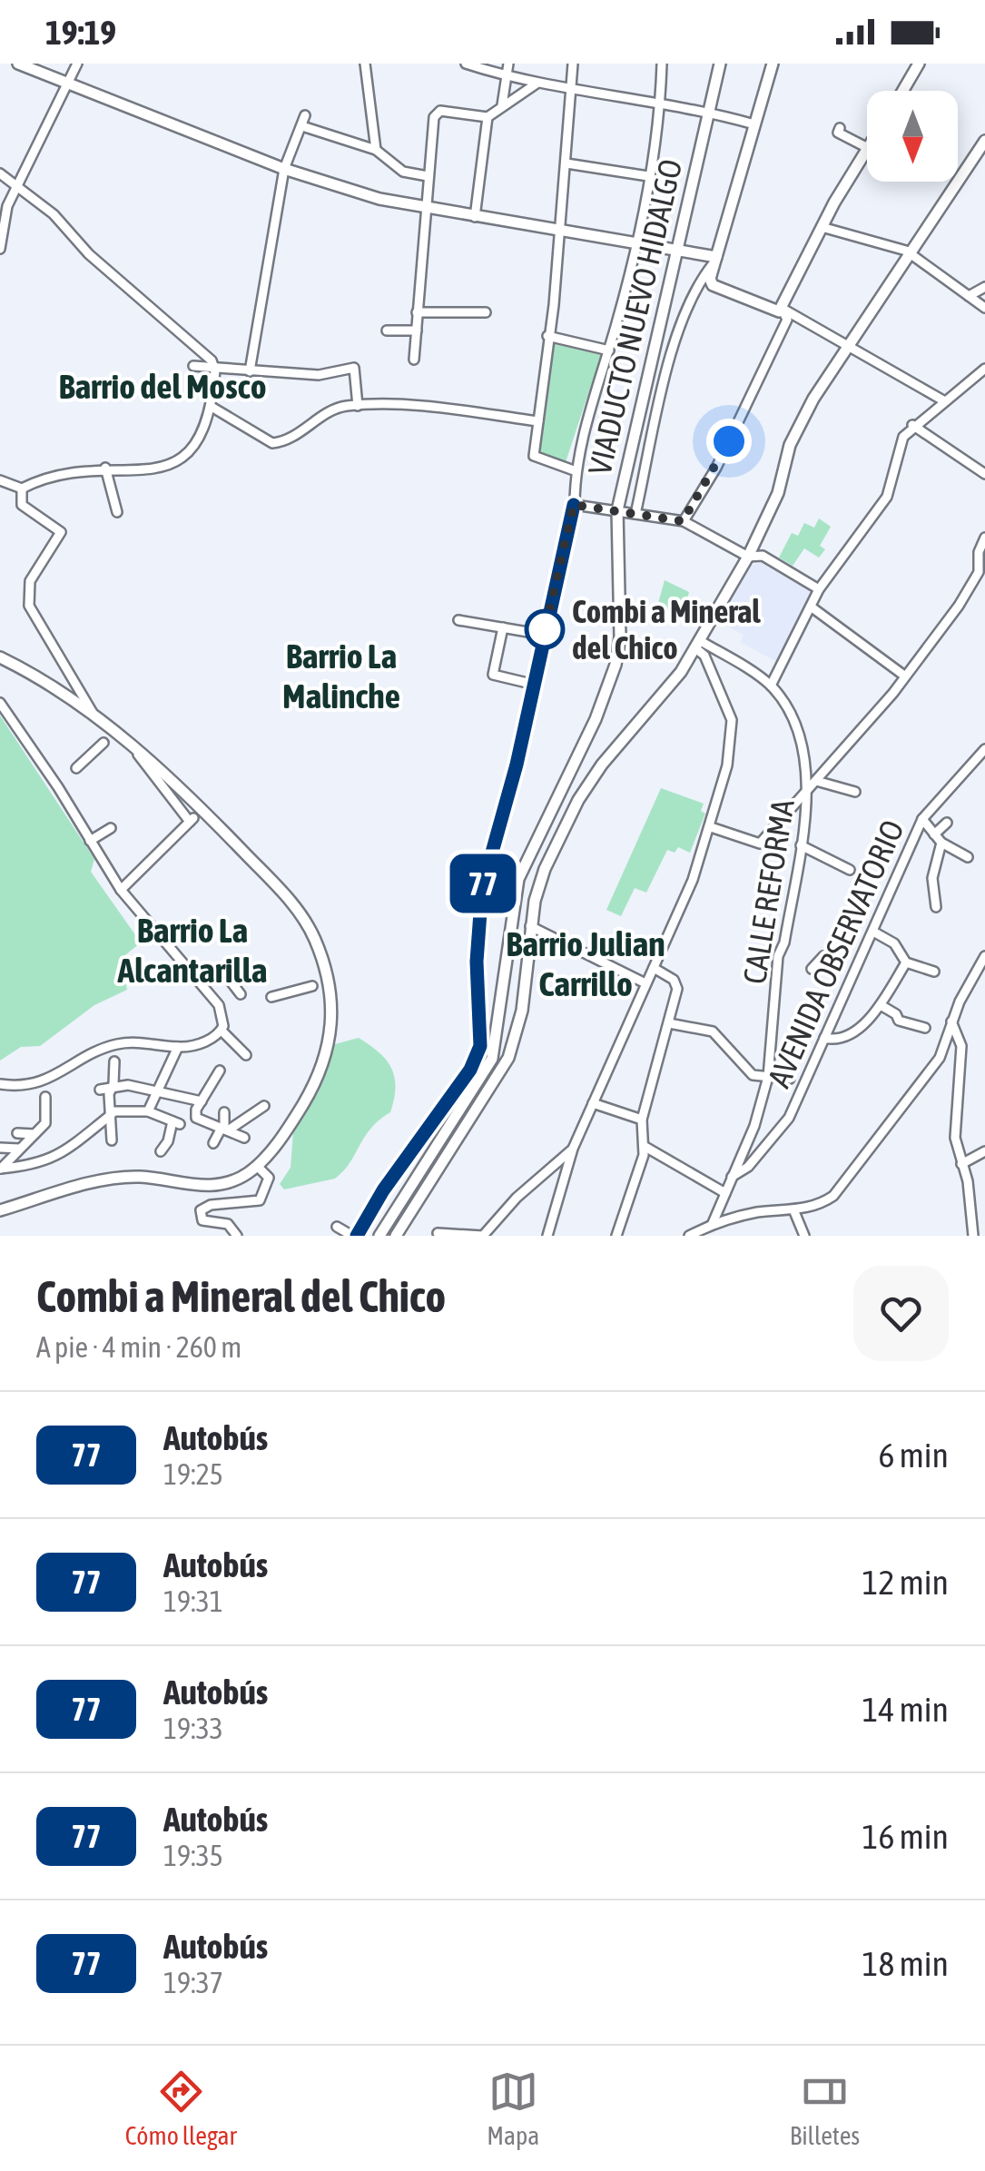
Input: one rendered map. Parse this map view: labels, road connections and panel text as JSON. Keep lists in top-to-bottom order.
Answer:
{
  "streets": {
    "street": ["VIADUCTO NUEVO HIDALGO", "CALLE REFORMA", "AVENIDA OBSERVATORIO"]
  },
  "crossings": [
    ["CALLE REFORMA", "AVENIDA OBSERVATORIO"]
  ],
  "districts": [
    "Barrio del Mosco",
    "Barrio La Malinche",
    "Barrio La Alcantarilla",
    "Barrio Julian Carrillo"
  ],
  "places": ["Combi a Mineral del Chico"],
  "lines": ["bus line 77"],
  "north": "bottom",
  "page": {
    "status": "19:19",
    "on_map": "77",
    "heading": ["Combi a Mineral del Chico", "A pie · 4 min · 260 m"],
    "list": [
      {
        "mark": "77",
        "name": "Autobús",
        "note": "19:25",
        "value": "6 min"
      },
      {
        "mark": "77",
        "name": "Autobús",
        "note": "19:31",
        "value": "12 min"
      },
      {
        "mark": "77",
        "name": "Autobús",
        "note": "19:33",
        "value": "14 min"
      },
      {
        "mark": "77",
        "name": "Autobús",
        "note": "19:35",
        "value": "16 min"
      },
      {
        "mark": "77",
        "name": "Autobús",
        "note": "19:37",
        "value": "18 min"
      }
    ],
    "tabs": ["Cómo llegar", "Mapa", "Billetes"]
  }
}
